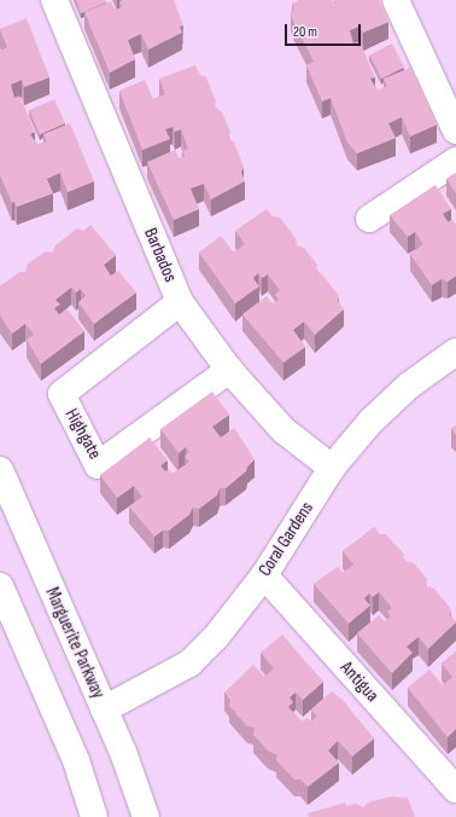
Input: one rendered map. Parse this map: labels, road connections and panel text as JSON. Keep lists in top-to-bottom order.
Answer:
{
  "streets": {
    "street": [
      "Barbados",
      "Highgate",
      "Coral Gardens",
      "Marguerite Parkway",
      "Antigua"
    ]
  },
  "crossings": [
    ["Barbados", "Highgate"],
    ["Barbados", "Coral Gardens"],
    ["Coral Gardens", "Marguerite Parkway"],
    ["Coral Gardens", "Antigua"]
  ],
  "scale_bar": "20 m"
}
